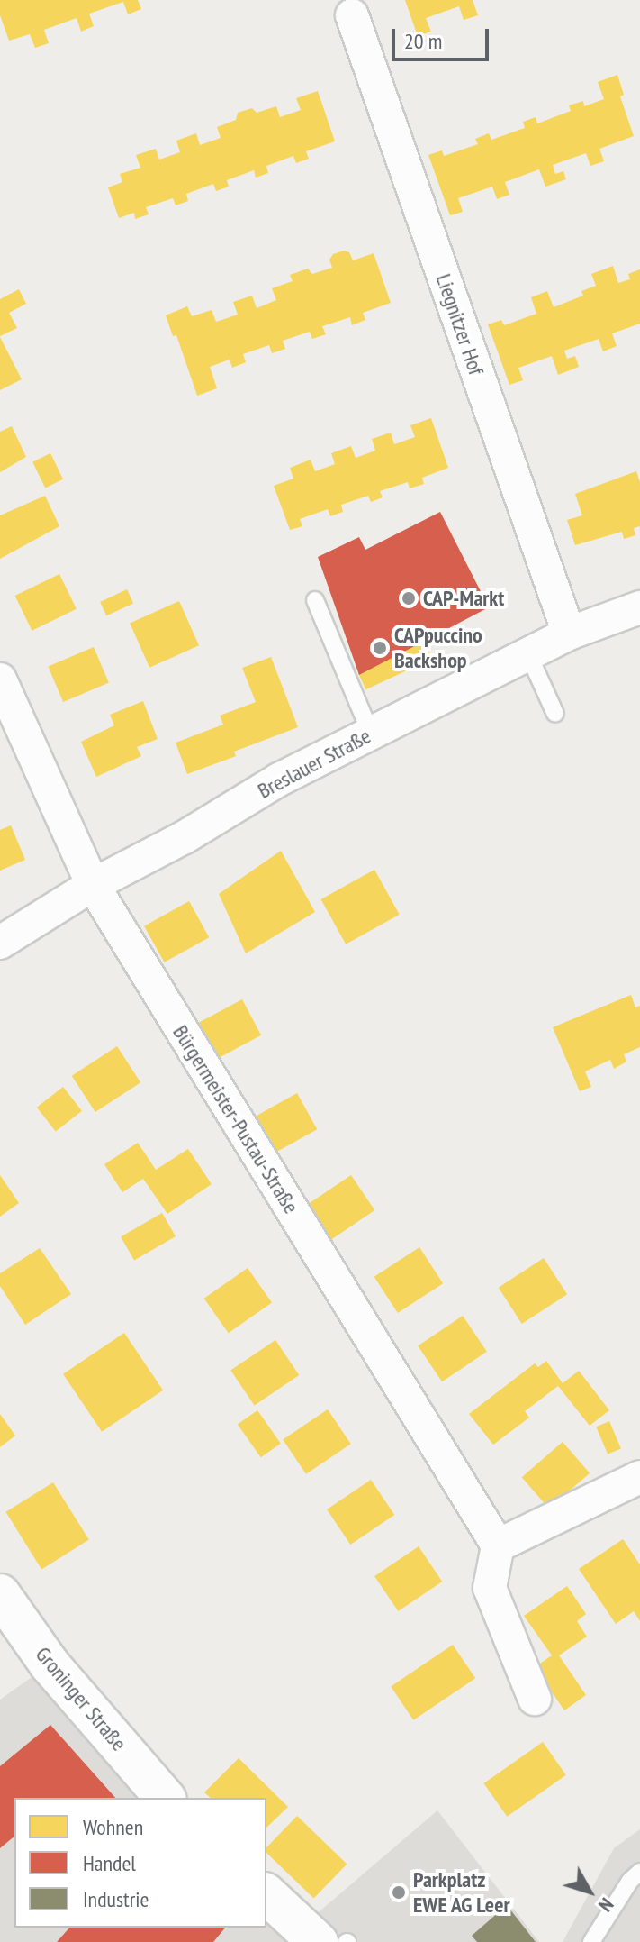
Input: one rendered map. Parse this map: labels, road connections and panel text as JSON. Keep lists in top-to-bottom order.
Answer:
{
  "streets": {
    "street": [
      "Liegnitzer Hof",
      "Breslauer Straße",
      "Bürgermeister-Pustau-Straße",
      "Groninger Straße"
    ]
  },
  "crossings": [
    ["Liegnitzer Hof", "Breslauer Straße"],
    ["Breslauer Straße", "Bürgermeister-Pustau-Straße"]
  ],
  "places": ["CAP-Markt", "CAPpuccino Backshop", "Parkplatz EWE AG Leer"],
  "legend": ["Wohnen", "Handel", "Industrie"],
  "scale_bar": "20 m",
  "north": "bottom right"
}
